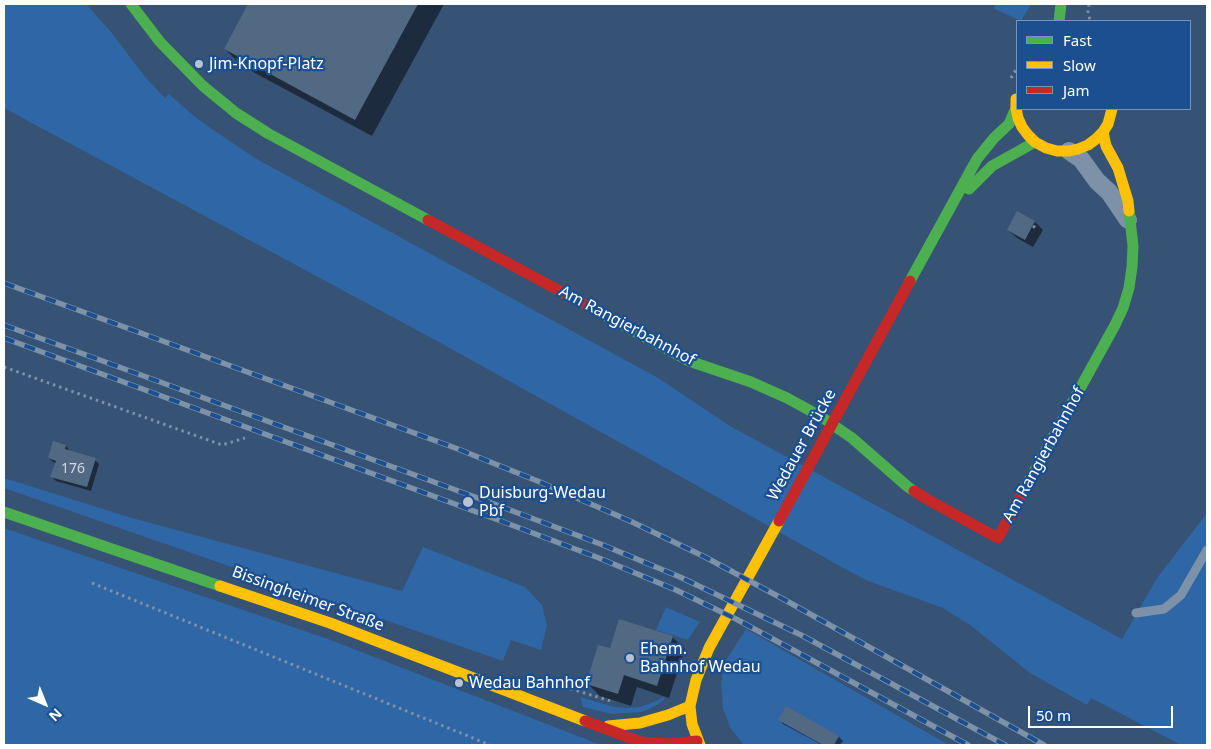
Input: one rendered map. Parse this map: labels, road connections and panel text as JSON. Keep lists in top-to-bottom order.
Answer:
{
  "streets": {
    "street": ["Am Rangierbahnhof", "Wedauer Brücke", "Bissingheimer Straße"]
  },
  "crossings": [
    ["Wedauer Brücke", "Bissingheimer Straße"]
  ],
  "places": [
    "Jim-Knopf-Platz",
    "Duisburg-Wedau Pbf",
    "Ehem. Bahnhof Wedau",
    "Wedau Bahnhof"
  ],
  "house_numbers": ["176"],
  "legend": ["Fast", "Slow", "Jam"],
  "scale_bar": "50 m",
  "north": "bottom right"
}
